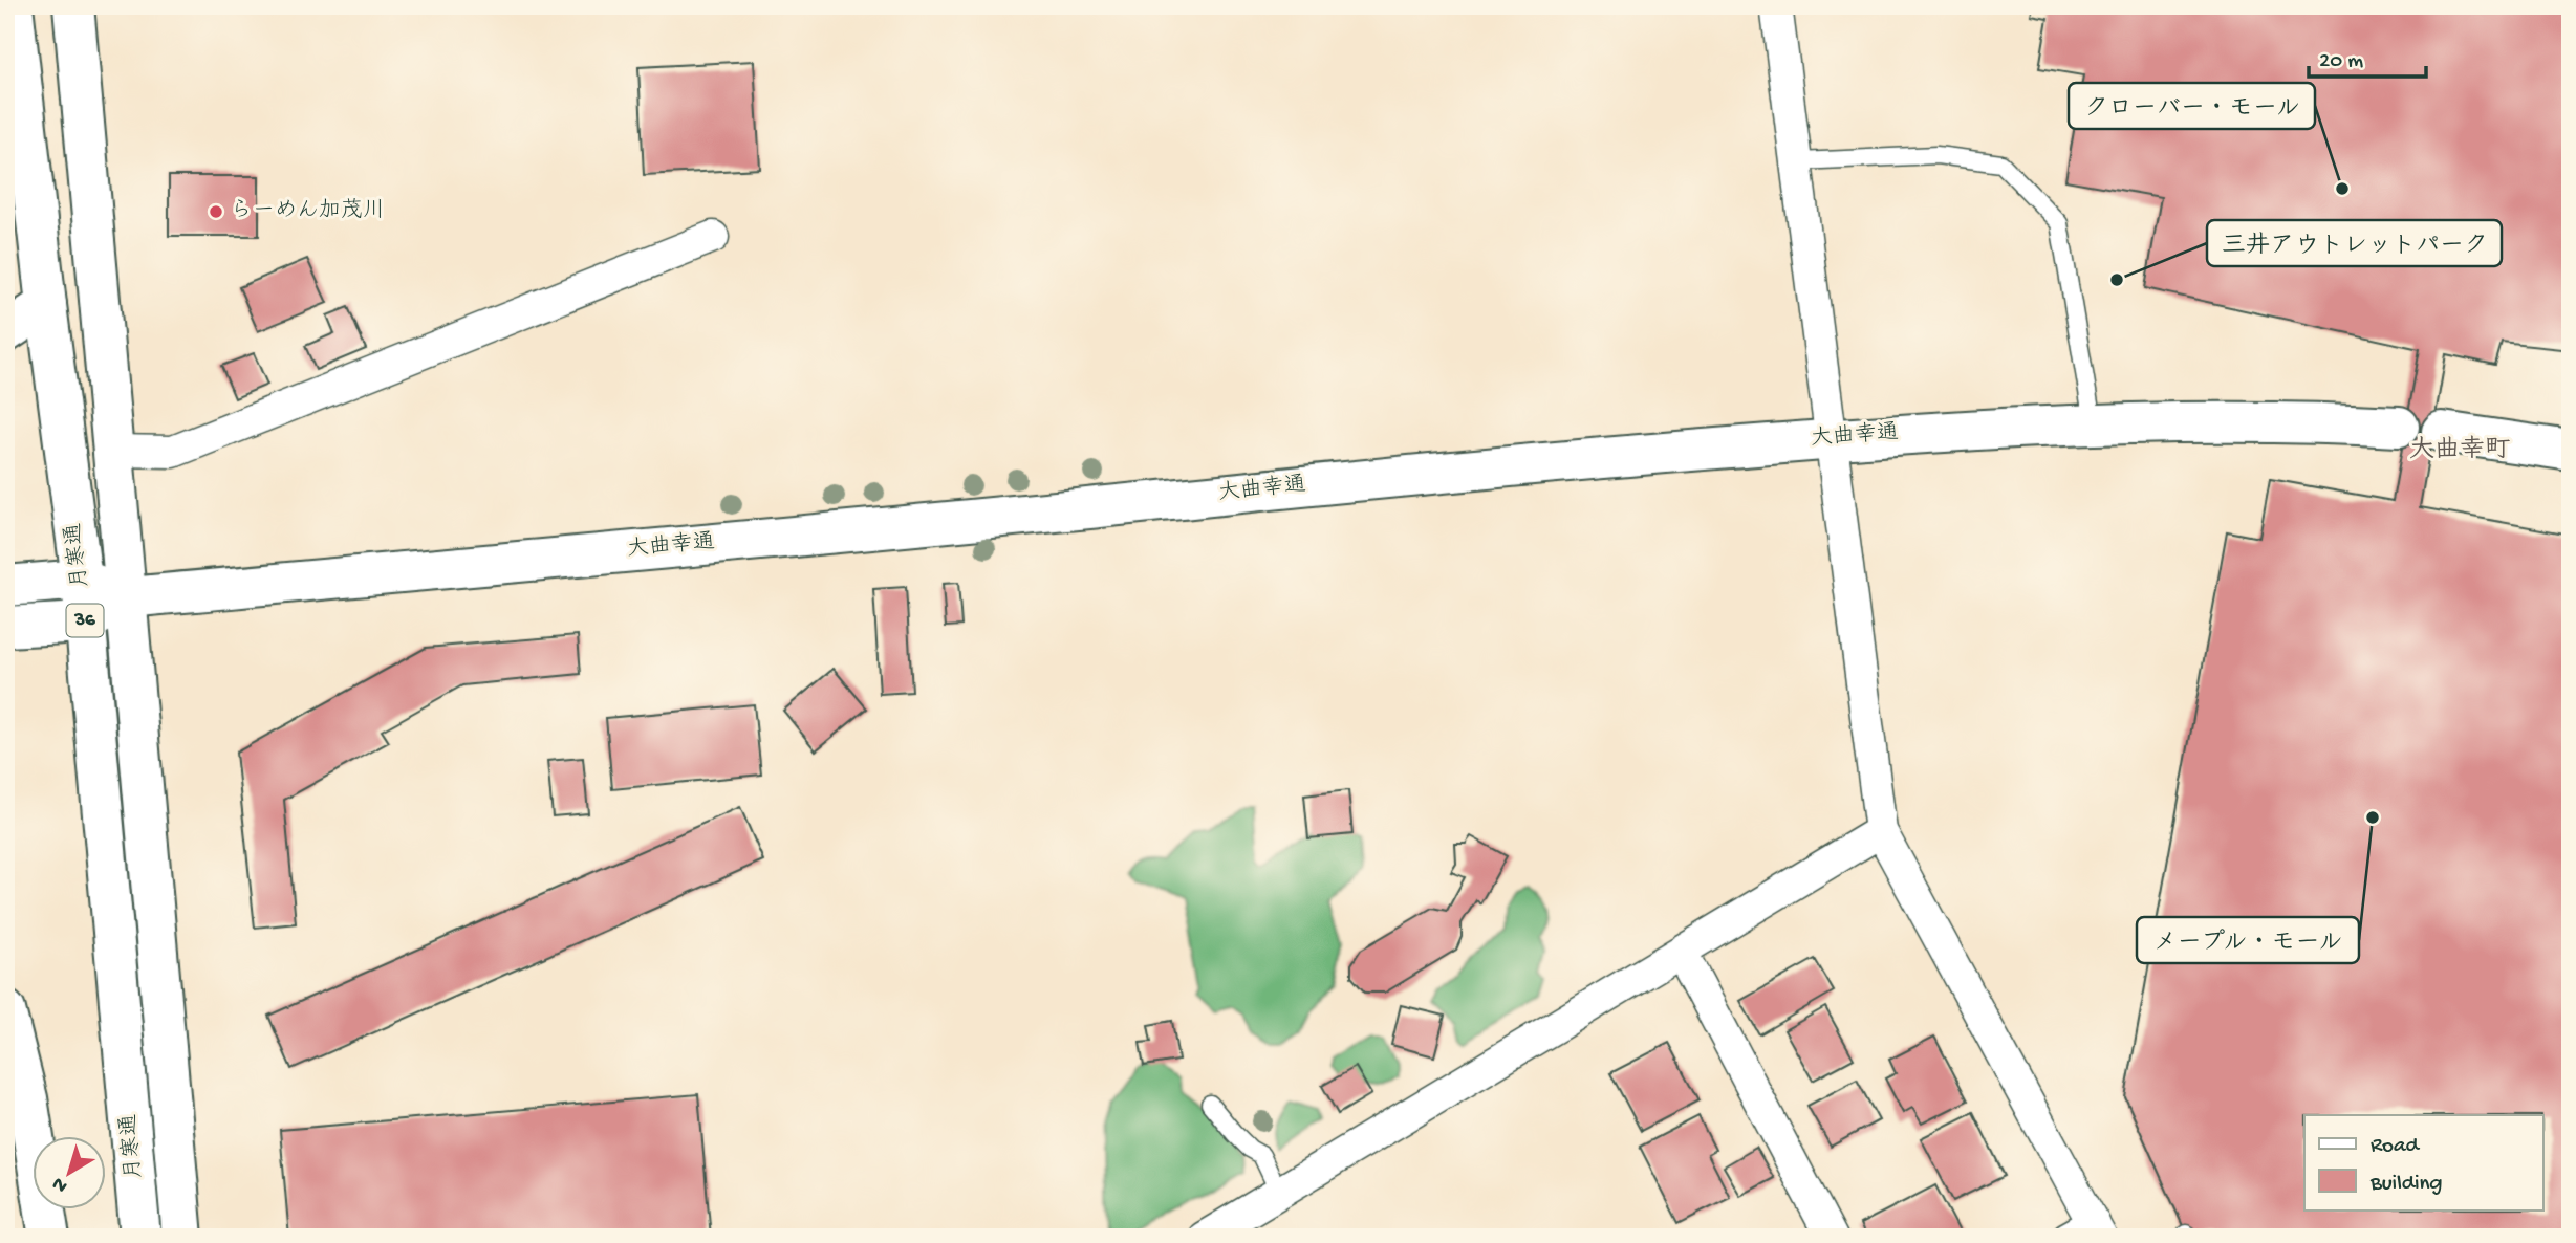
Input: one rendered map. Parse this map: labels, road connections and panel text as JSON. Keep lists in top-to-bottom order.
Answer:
{
  "streets": {
    "main road": ["大曲幸通", "月寒通", "36"]
  },
  "crossings": [
    ["大曲幸通", "月寒通"]
  ],
  "districts": ["大曲幸町"],
  "places": [
    "クローバー・モール",
    "らーめん加茂川",
    "三井アウトレットパーク",
    "メープル・モール"
  ],
  "legend": ["Road", "Building"],
  "scale_bar": "20 m",
  "north": "bottom left"
}
